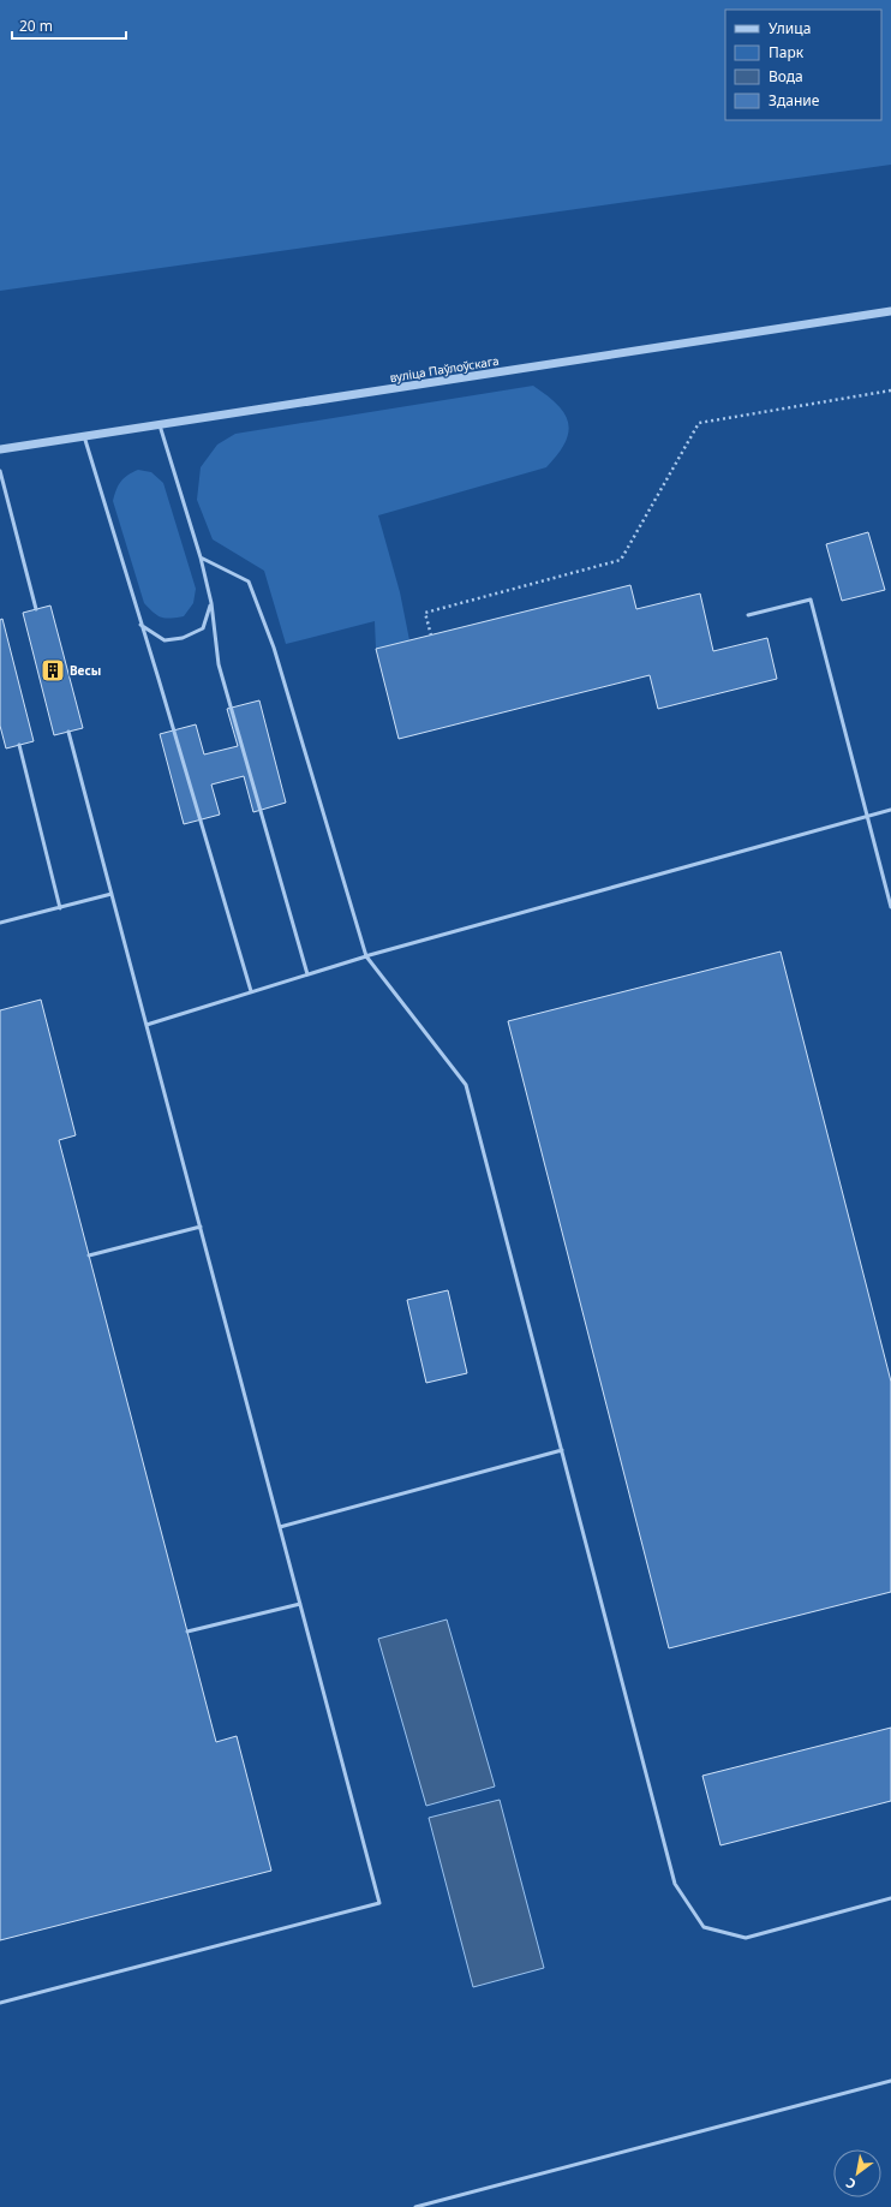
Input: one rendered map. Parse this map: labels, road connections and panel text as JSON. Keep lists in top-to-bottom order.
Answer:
{
  "streets": {
    "street": ["вуліца Паўлоўскага"]
  },
  "places": {
    "building": ["Весы"]
  },
  "legend": [
    "Улица",
    "Парк",
    "Вода",
    "Здание"
  ],
  "scale_bar": "20 m",
  "north": "bottom left"
}
